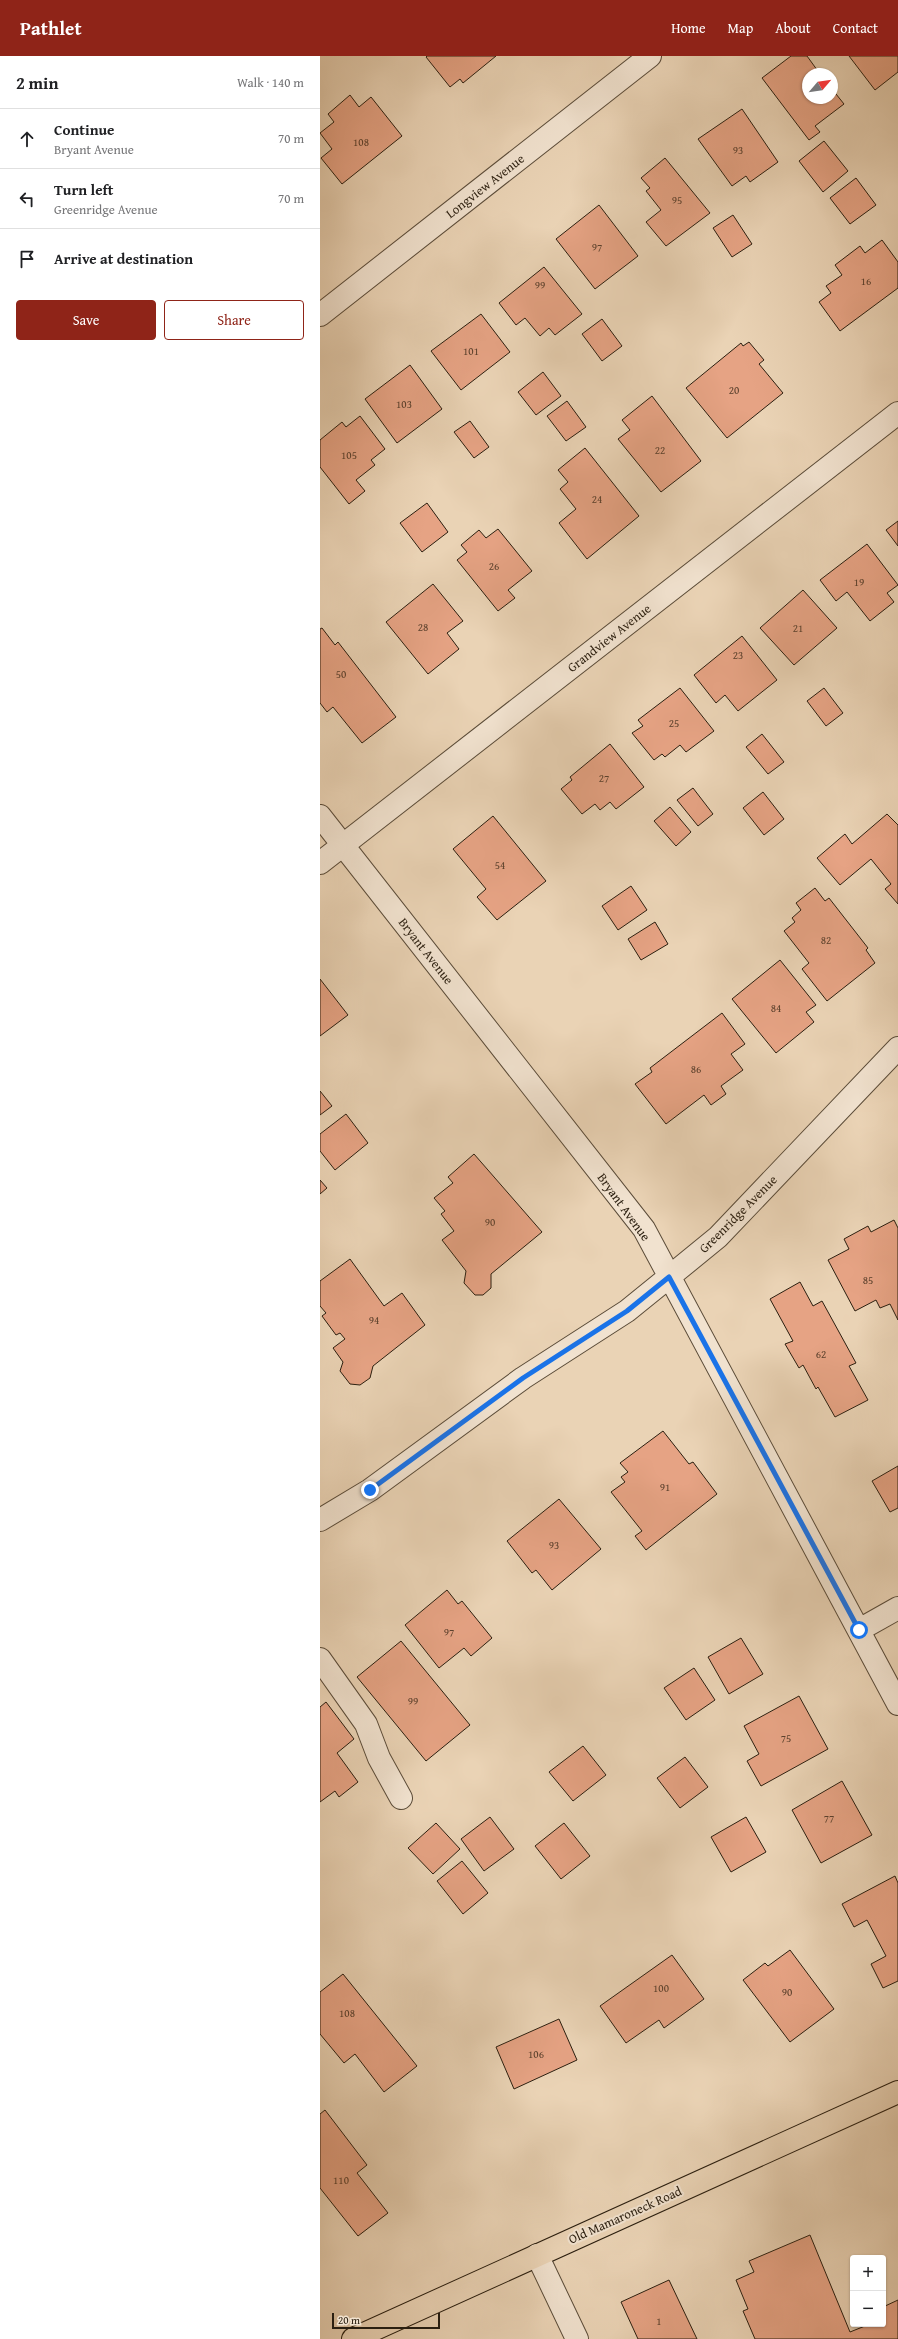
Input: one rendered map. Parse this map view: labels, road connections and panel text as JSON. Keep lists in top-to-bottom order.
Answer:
{
  "streets": {
    "main road": ["Old Mamaroneck Road"],
    "street": [
      "Longview Avenue",
      "Grandview Avenue",
      "Bryant Avenue",
      "Greenridge Avenue"
    ]
  },
  "crossings": [
    ["Grandview Avenue", "Bryant Avenue"],
    ["Bryant Avenue", "Greenridge Avenue"]
  ],
  "house_numbers": [
    "108",
    "93",
    "95",
    "97",
    "16",
    "99",
    "101",
    "20",
    "103",
    "22",
    "105",
    "24",
    "26",
    "19",
    "28",
    "21",
    "23",
    "50",
    "25",
    "27",
    "54",
    "82",
    "84",
    "86",
    "90",
    "85",
    "94",
    "62",
    "91",
    "93",
    "97",
    "99",
    "75",
    "77",
    "100",
    "90",
    "108",
    "106",
    "110",
    "1"
  ],
  "scale_bar": "20 m",
  "north": "top right",
  "page": {
    "header": "Pathlet",
    "nav": [
      "Home",
      "Map",
      "About",
      "Contact"
    ],
    "heading": ["2 min", "Walk · 140 m"],
    "list": [
      ["Continue", "Bryant Avenue", "70 m"],
      ["Turn left", "Greenridge Avenue", "70 m"],
      "Arrive at destination"
    ],
    "buttons": ["Save", "Share"],
    "map_buttons": ["+", "−"],
    "scale": "20 m"
  }
}
